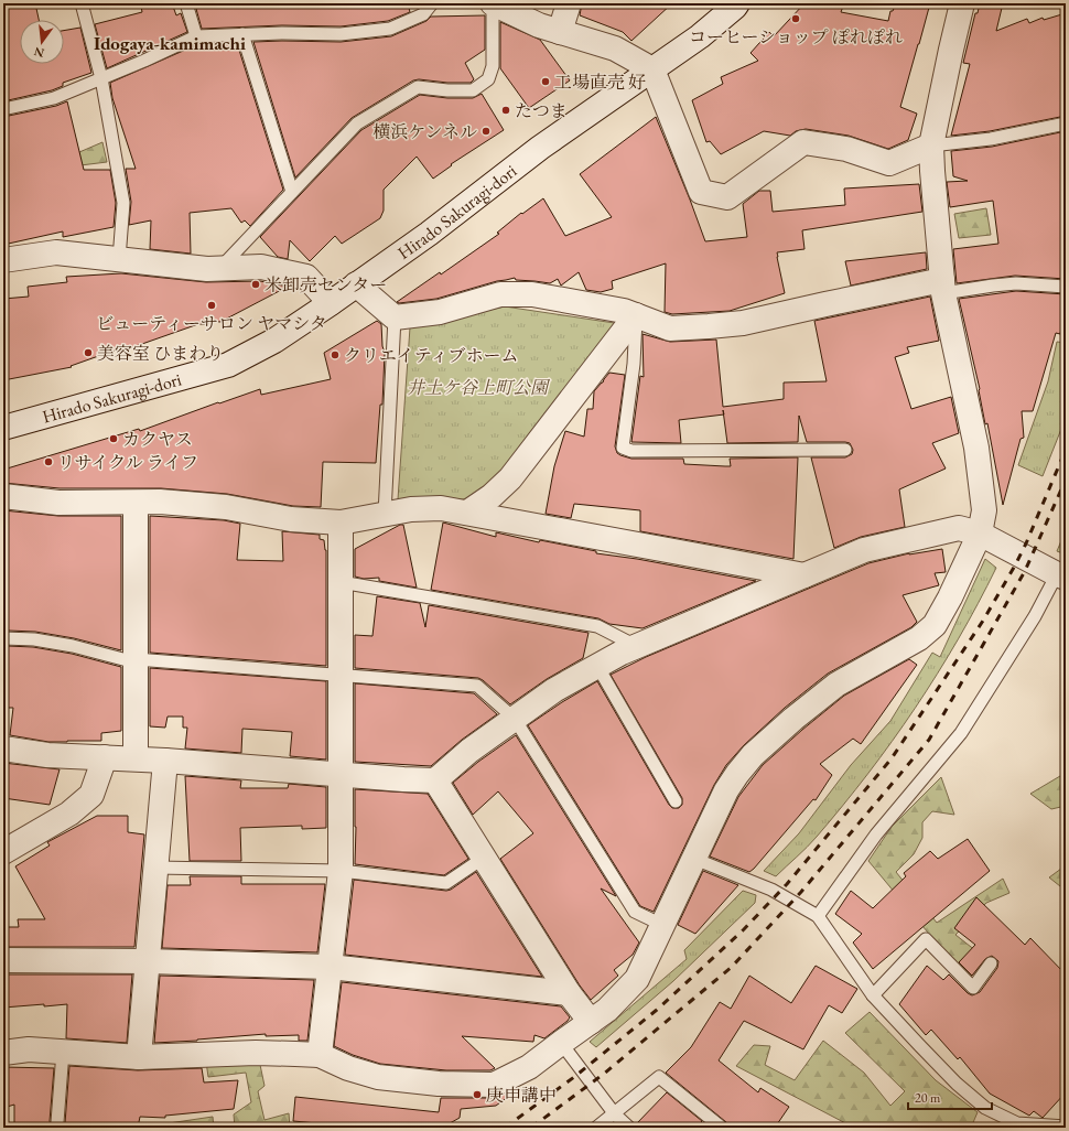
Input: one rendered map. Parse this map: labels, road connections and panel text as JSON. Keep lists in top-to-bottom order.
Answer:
{
  "streets": {
    "street": ["Hirado Sakuragi-dori"]
  },
  "districts": ["Idogaya-kamimachi"],
  "parks": ["井土ケ谷上町公園"],
  "places": [
    "コーヒーショップ ぽれぽれ",
    "工場直売 好",
    "たつま",
    "横浜ケンネル",
    "米卸売センター",
    "ビューティーサロン ヤマシタ",
    "美容室 ひまわり",
    "クリエイティブホーム",
    "カクヤス",
    "リサイクル ライフ",
    "庚申講中"
  ],
  "scale_bar": "20 m",
  "north": "bottom"
}
